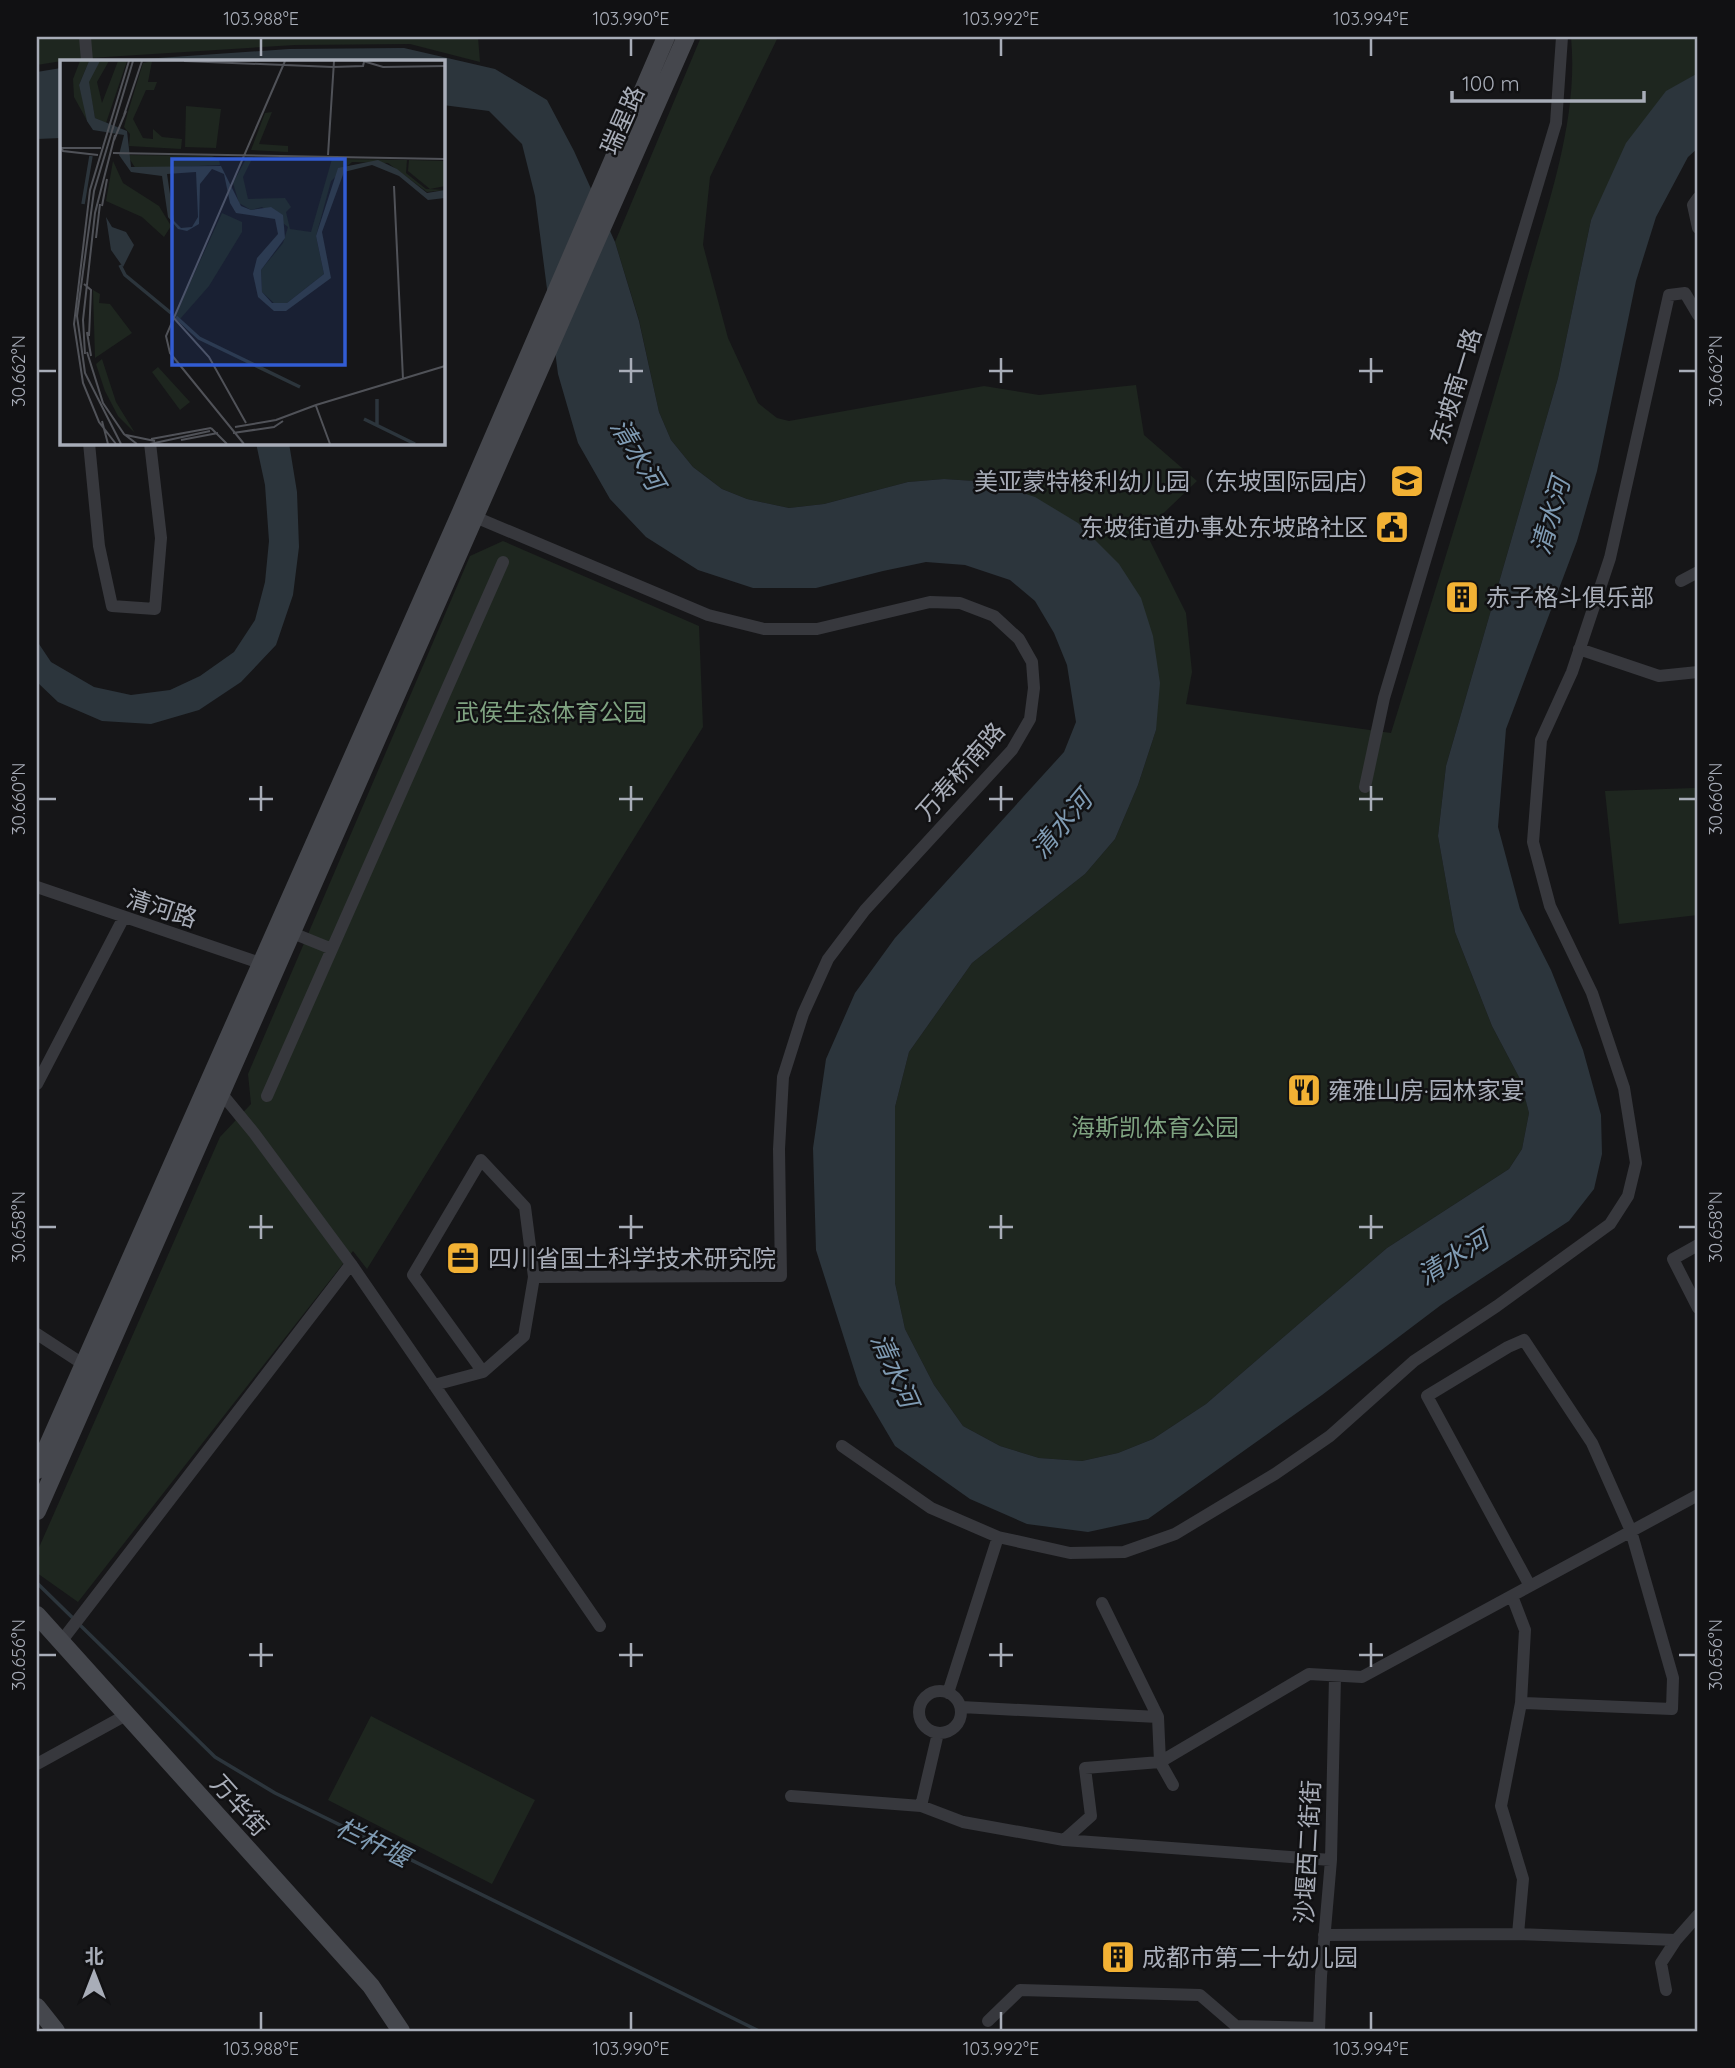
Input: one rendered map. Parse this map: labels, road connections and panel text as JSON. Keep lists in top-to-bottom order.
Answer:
{
  "streets": {
    "street": [
      "瑞星路",
      "东坡南一路",
      "万寿桥南路",
      "清河路",
      "万华街",
      "沙堰西二街街"
    ]
  },
  "water": ["清水河", "栏杆堰"],
  "parks": ["武侯生态体育公园", "海斯凯体育公园"],
  "places": {
    "school or university": ["美亚蒙特梭利幼儿园（东坡国际园店）"],
    "public building": ["东坡街道办事处东坡路社区"],
    "building": ["赤子格斗俱乐部", "成都市第二十幼儿园"],
    "restaurant": ["雍雅山房·园林家宴"],
    "office": ["四川省国土科学技术研究院"]
  },
  "scale_bar": "100 m",
  "north": "top",
  "coordinates": [
    "103.988°E",
    "103.990°E",
    "103.992°E",
    "103.994°E",
    "30.662°N",
    "30.660°N",
    "30.658°N",
    "30.656°N"
  ]
}
